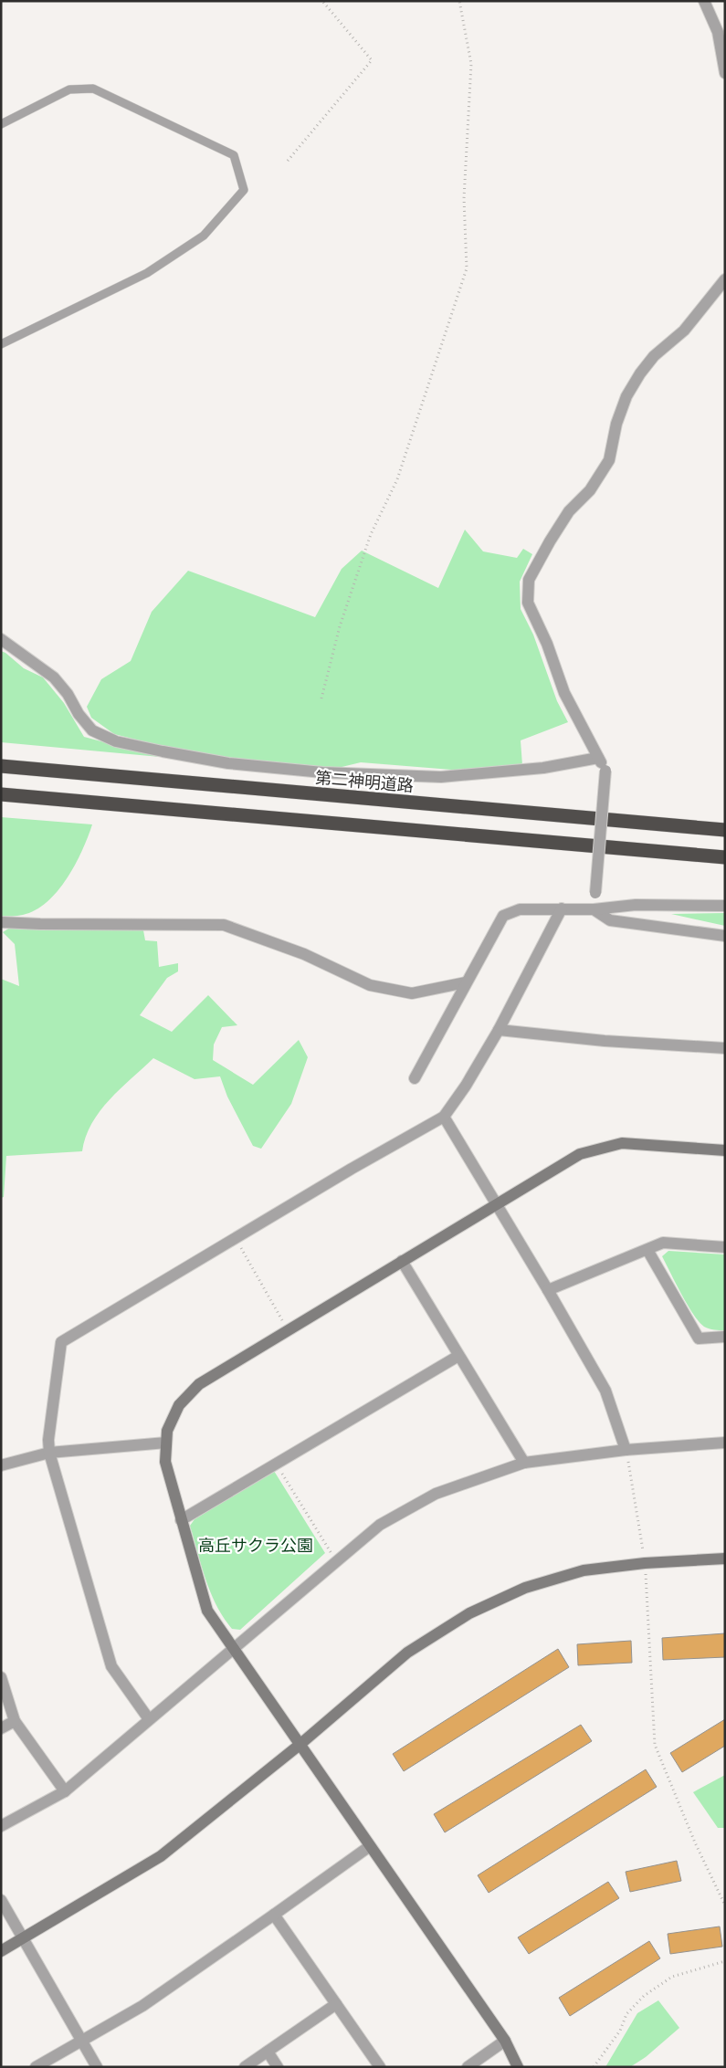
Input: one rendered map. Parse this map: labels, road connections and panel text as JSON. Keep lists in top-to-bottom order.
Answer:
{
  "streets": {
    "highway": ["第二神明道路"]
  },
  "parks": ["高丘サクラ公園"]
}
